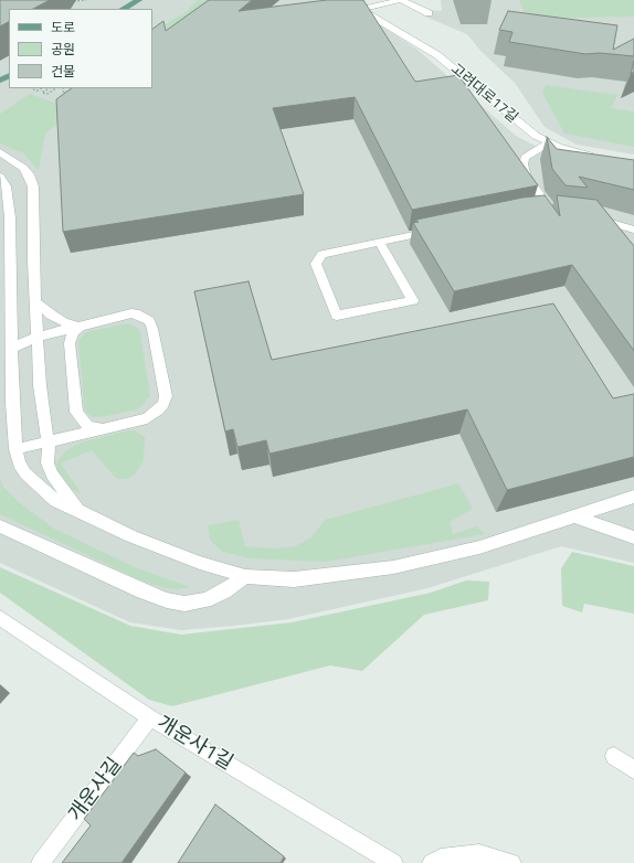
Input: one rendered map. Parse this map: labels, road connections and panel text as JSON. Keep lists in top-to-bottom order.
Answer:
{
  "streets": {
    "street": ["고려대로17길", "개운사1길", "개운사길"]
  },
  "crossings": [
    ["개운사1길", "개운사길"]
  ],
  "legend": ["도로", "공원", "건물"]
}
